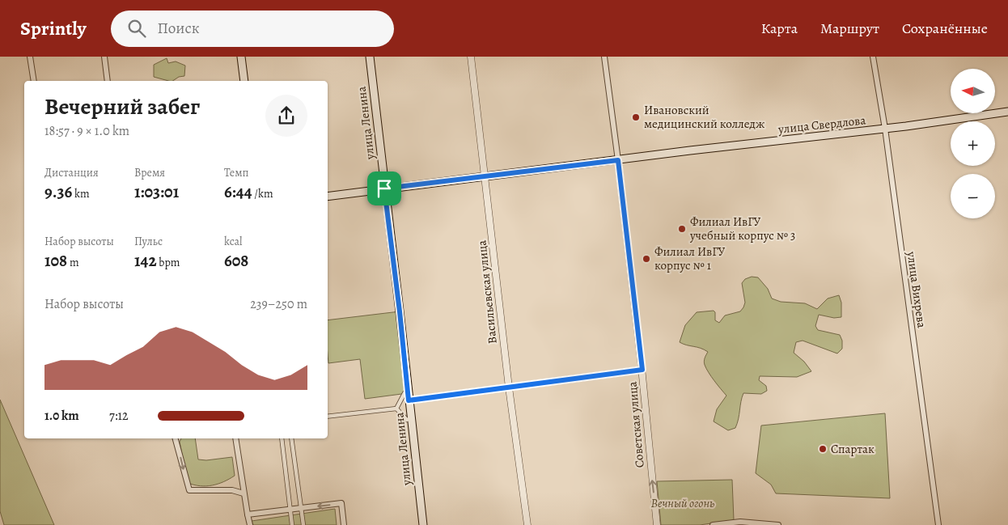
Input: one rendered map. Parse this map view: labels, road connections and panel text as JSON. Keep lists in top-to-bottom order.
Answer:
{
  "streets": {
    "main road": ["улица Ленина", "улица Свердлова"],
    "street": ["улица Вихрева", "Васильевская улица", "Советская улица"]
  },
  "crossings": [
    ["улица Ленина", "улица Свердлова"],
    ["улица Свердлова", "улица Вихрева"],
    ["улица Свердлова", "Васильевская улица"],
    ["улица Свердлова", "Советская улица"]
  ],
  "parks": ["Вечный огонь"],
  "places": [
    "Ивановский медицинский колледж",
    "Филиал ИвГУ учебный корпус № 3",
    "Филиал ИвГУ корпус № 1",
    "Спартак"
  ],
  "north": "left",
  "page": {
    "header": "Sprintly",
    "search": "Поиск",
    "nav": ["Карта", "Маршрут", "Сохранённые"],
    "map_buttons": ["+", "−"],
    "heading": ["Вечерний забег", "18:57 · 9 × 1.0 km"],
    "stats": [
      ["Дистанция", "9.36 km"],
      ["Время", "1:03:01"],
      ["Темп", "6:44 /km"],
      ["Набор высоты", "108 m"],
      ["Пульс", "142 bpm"],
      ["kcal", "608"]
    ],
    "chart": ["Набор высоты", "239–250 m"],
    "list": [
      {
        "name": "1.0 km",
        "note": "7:12"
      }
    ]
  }
}
